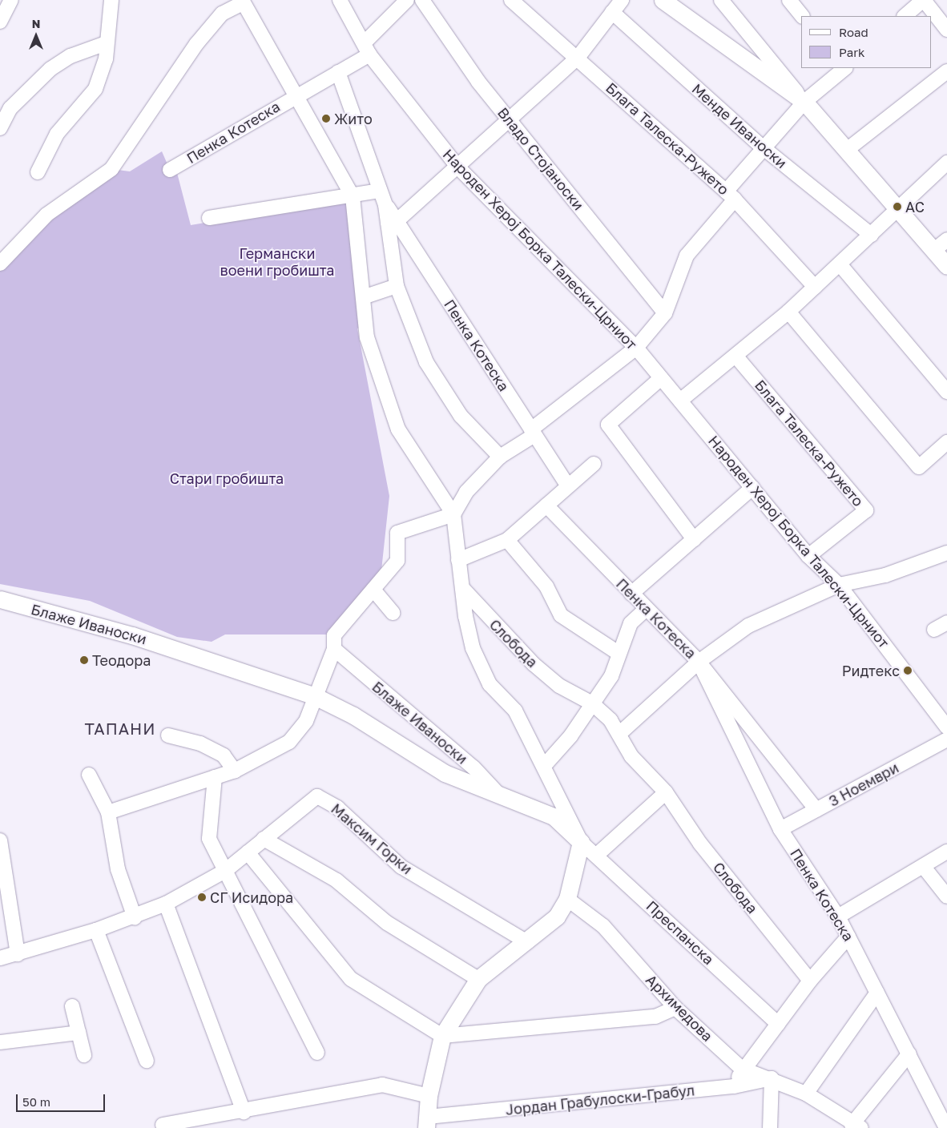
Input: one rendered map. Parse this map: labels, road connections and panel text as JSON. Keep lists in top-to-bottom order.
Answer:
{
  "streets": {
    "street": [
      "Менде Иваноски",
      "Пенка Котеска",
      "Блага Талеска-Ружето",
      "Владо Стојаноски",
      "Народен Херој Борка Талески-Црниот",
      "Блаже Иваноски",
      "Слобода",
      "3 Ноември",
      "Максим Горки",
      "Преспанска",
      "Архимедова",
      "Јордан Грабулоски-Грабул"
    ]
  },
  "crossings": [
    ["Пенка Котеска", "Народен Херој Борка Талески-Црниот"],
    ["Пенка Котеска", "3 Ноември"],
    ["Пенка Котеска", "Архимедова"],
    ["Блага Талеска-Ружето", "Народен Херој Борка Талески-Црниот"],
    ["Блаже Иваноски", "Преспанска"],
    ["Блаже Иваноски", "Јордан Грабулоски-Грабул"],
    ["Максим Горки", "Јордан Грабулоски-Грабул"],
    ["Преспанска", "Јордан Грабулоски-Грабул"],
    ["Архимедова", "Јордан Грабулоски-Грабул"]
  ],
  "districts": ["ТАПАНИ"],
  "parks": ["Германски воени гробишта", "Стари гробишта"],
  "places": [
    "Жито",
    "АС",
    "Теодора",
    "Ридтекс",
    "СГ Исидора"
  ],
  "legend": ["Road", "Park"],
  "scale_bar": "50 m",
  "north": "top"
}
